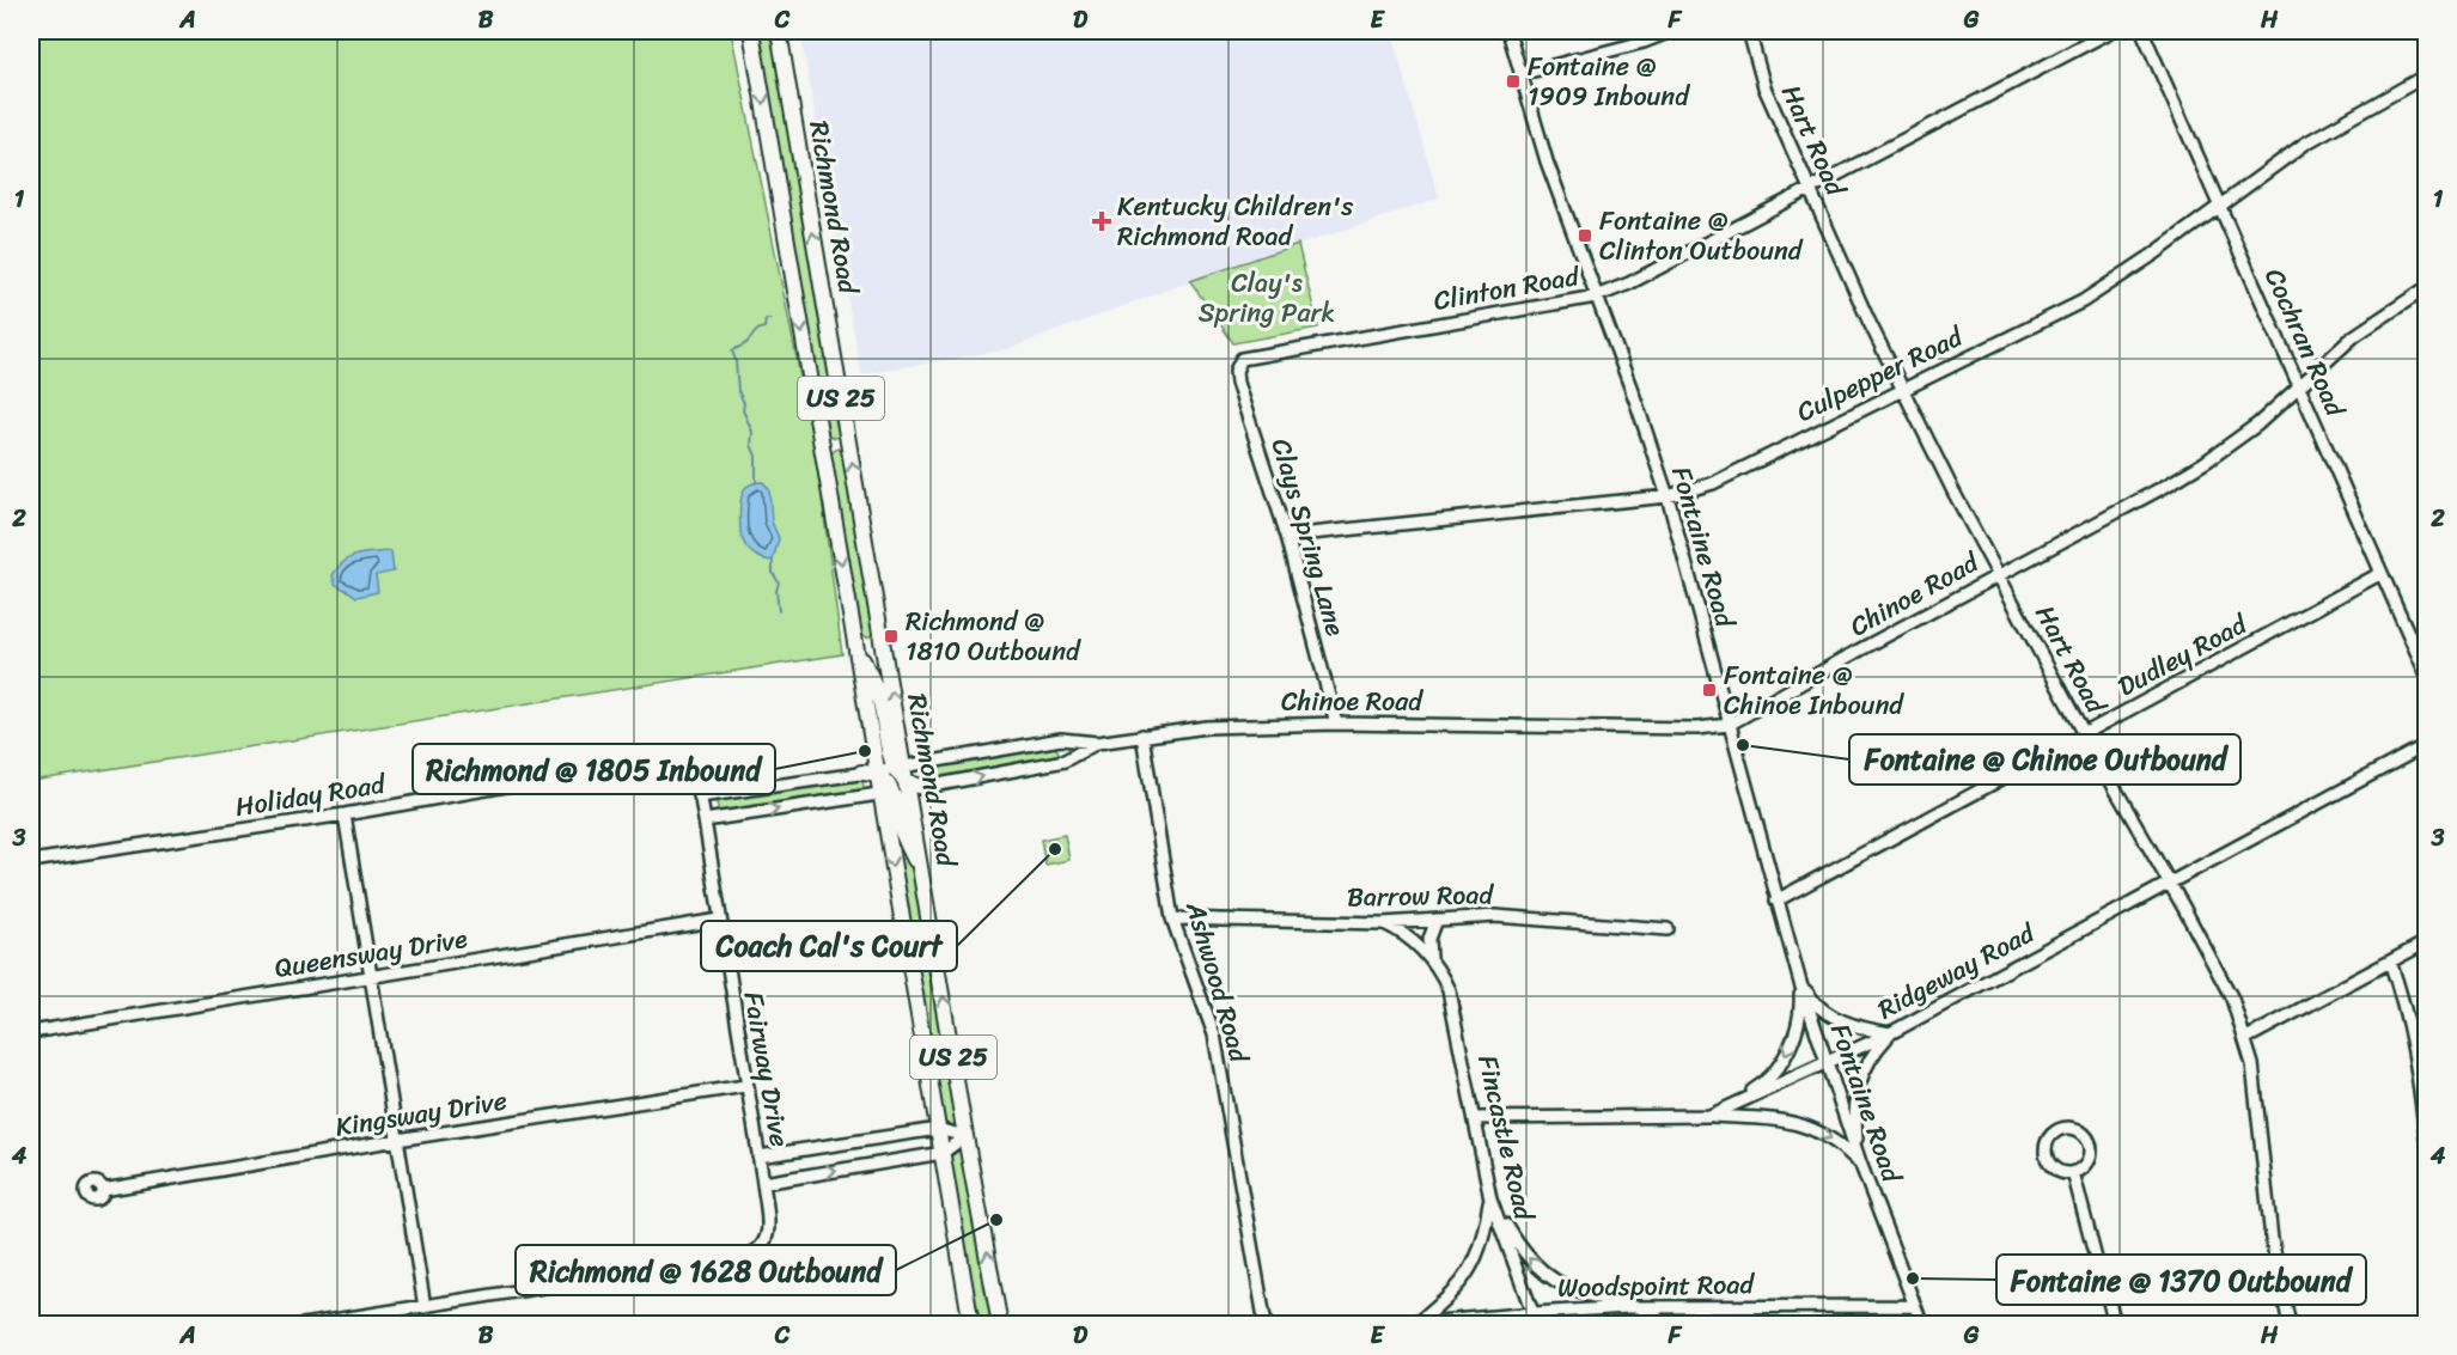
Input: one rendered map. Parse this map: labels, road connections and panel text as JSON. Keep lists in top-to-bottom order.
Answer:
{
  "streets": {
    "main road": ["Richmond Road", "US 25"],
    "street": [
      "Hart Road",
      "Clinton Road",
      "Cochran Road",
      "Culpepper Road",
      "Clays Spring Lane",
      "Fontaine Road",
      "Chinoe Road",
      "Dudley Road",
      "Holiday Road",
      "Barrow Road",
      "Queensway Drive",
      "Ridgeway Road",
      "Ashwood Road",
      "Fairway Drive",
      "Kingsway Drive",
      "Fincastle Road",
      "Woodspoint Road"
    ]
  },
  "crossings": [
    ["Hart Road", "Clinton Road"],
    ["Hart Road", "Culpepper Road"],
    ["Hart Road", "Chinoe Road"],
    ["Hart Road", "Dudley Road"],
    ["Hart Road", "Ridgeway Road"],
    ["Richmond Road", "Chinoe Road"],
    ["Clinton Road", "Clays Spring Lane"],
    ["Clinton Road", "Fontaine Road"],
    ["Cochran Road", "Culpepper Road"],
    ["Cochran Road", "Chinoe Road"],
    ["Cochran Road", "Dudley Road"],
    ["Culpepper Road", "Clays Spring Lane"],
    ["Culpepper Road", "Fontaine Road"],
    ["Clays Spring Lane", "Chinoe Road"],
    ["Fontaine Road", "Chinoe Road"],
    ["Fontaine Road", "Dudley Road"],
    ["Fontaine Road", "Ridgeway Road"],
    ["Fontaine Road", "Woodspoint Road"],
    ["Chinoe Road", "Ashwood Road"],
    ["Holiday Road", "Fairway Drive"],
    ["Barrow Road", "Ashwood Road"],
    ["Barrow Road", "Fincastle Road"],
    ["Queensway Drive", "Fairway Drive"],
    ["Ridgeway Road", "Fincastle Road"],
    ["Fairway Drive", "Kingsway Drive"],
    ["Fincastle Road", "Woodspoint Road"]
  ],
  "parks": ["Clay's Spring Park"],
  "places": {
    "transit": [
      "Fontaine @ 1909 Inbound",
      "Fontaine @ Clinton Outbound",
      "Richmond @ 1810 Outbound",
      "Fontaine @ Chinoe Inbound"
    ],
    "health": ["Kentucky Children's Richmond Road"],
    "other": [
      "Fontaine @ Chinoe Outbound",
      "Richmond @ 1805 Inbound",
      "Coach Cal's Court",
      "Richmond @ 1628 Outbound",
      "Fontaine @ 1370 Outbound"
    ]
  },
  "grid": {
    "columns": [
      "A",
      "B",
      "C",
      "D",
      "E",
      "F",
      "G",
      "H"
    ],
    "rows": [
      "1",
      "2",
      "3",
      "4"
    ]
  }
}
